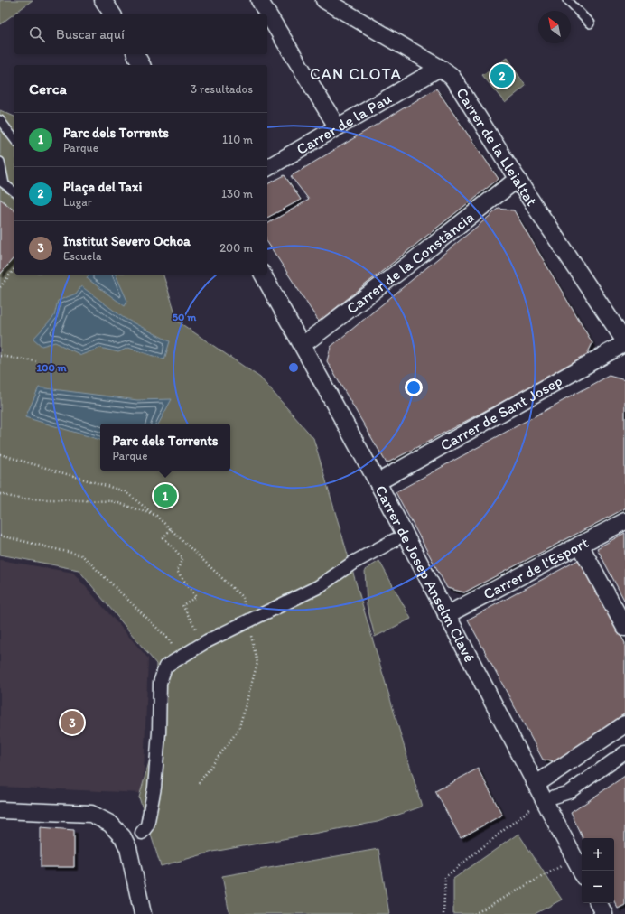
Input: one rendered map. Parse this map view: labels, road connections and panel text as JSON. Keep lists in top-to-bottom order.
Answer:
{
  "streets": {
    "street": [
      "Carrer de la Pau",
      "Carrer de la Lleialtat",
      "Carrer de la Constància",
      "Carrer de Sant Josep",
      "Carrer de l'Esport",
      "Carrer de Josep Anselm Clavé"
    ]
  },
  "crossings": [
    ["Carrer de la Pau", "Carrer de la Lleialtat"],
    ["Carrer de la Lleialtat", "Carrer de la Constància"],
    ["Carrer de la Lleialtat", "Carrer de Sant Josep"],
    ["Carrer de la Constància", "Carrer de Josep Anselm Clavé"],
    ["Carrer de Sant Josep", "Carrer de Josep Anselm Clavé"],
    ["Carrer de l'Esport", "Carrer de Josep Anselm Clavé"]
  ],
  "districts": ["CAN CLOTA"],
  "north": "top left",
  "page": {
    "search": "Buscar aquí",
    "pins": ["2", "1", "3"],
    "heading": ["Cerca", "3 resultados"],
    "list": [
      {
        "mark": "1",
        "name": "Parc dels Torrents",
        "note": "Parque",
        "value": "110 m"
      },
      {
        "mark": "2",
        "name": "Plaça del Taxi",
        "note": "Lugar",
        "value": "130 m"
      },
      {
        "mark": "3",
        "name": "Institut Severo Ochoa",
        "note": "Escuela",
        "value": "200 m"
      }
    ],
    "popup": ["Parc dels Torrents", "Parque"],
    "map_buttons": ["+", "−"]
  },
  "rings": ["50 m", "100 m"]
}
